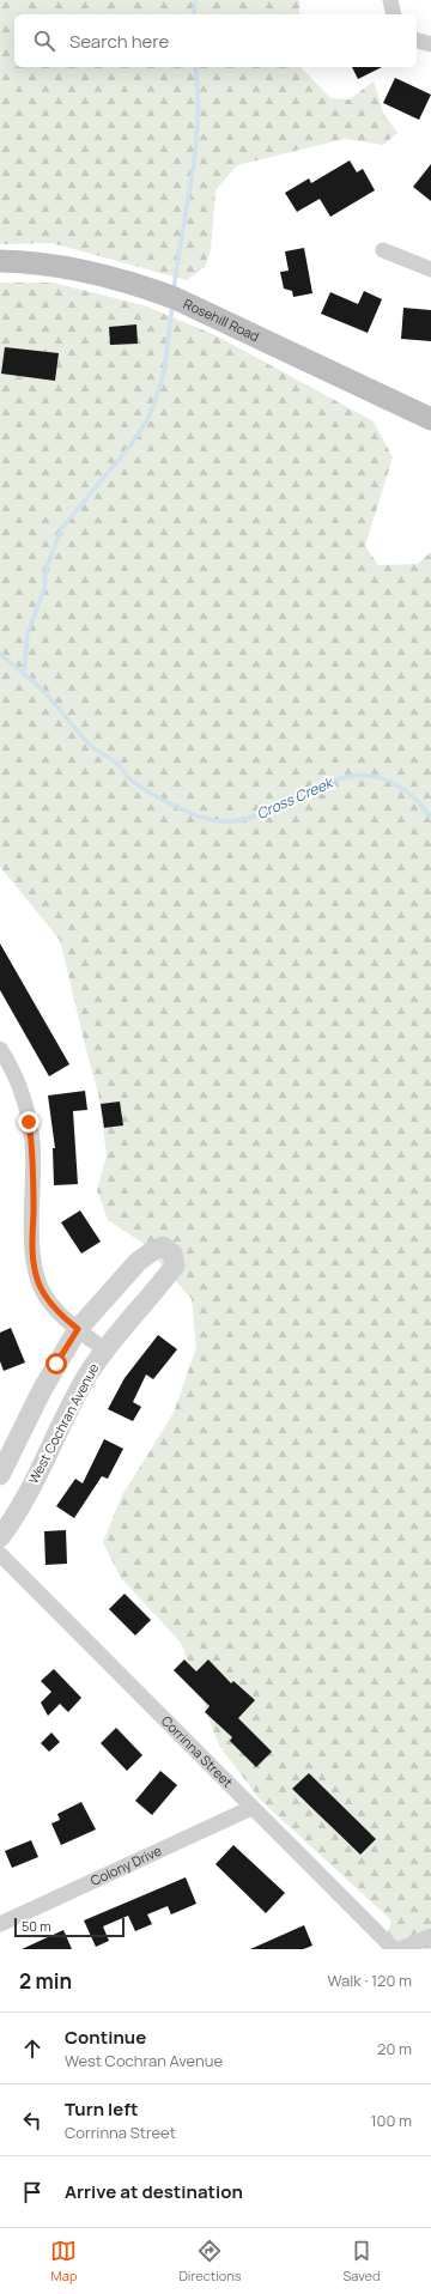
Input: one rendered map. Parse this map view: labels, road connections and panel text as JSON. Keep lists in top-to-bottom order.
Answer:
{
  "streets": {
    "main road": ["Rosehill Road"],
    "street": ["West Cochran Avenue", "Corrinna Street", "Colony Drive"]
  },
  "crossings": [
    ["Corrinna Street", "Colony Drive"]
  ],
  "water": ["Cross Creek"],
  "scale_bar": "50 m",
  "page": {
    "search": "Search here",
    "scale": "50 m",
    "heading": ["2 min", "Walk · 120 m"],
    "list": [
      ["Continue", "West Cochran Avenue", "20 m"],
      ["Turn left", "Corrinna Street", "100 m"],
      "Arrive at destination"
    ],
    "nav": ["Map", "Directions", "Saved"]
  }
}
